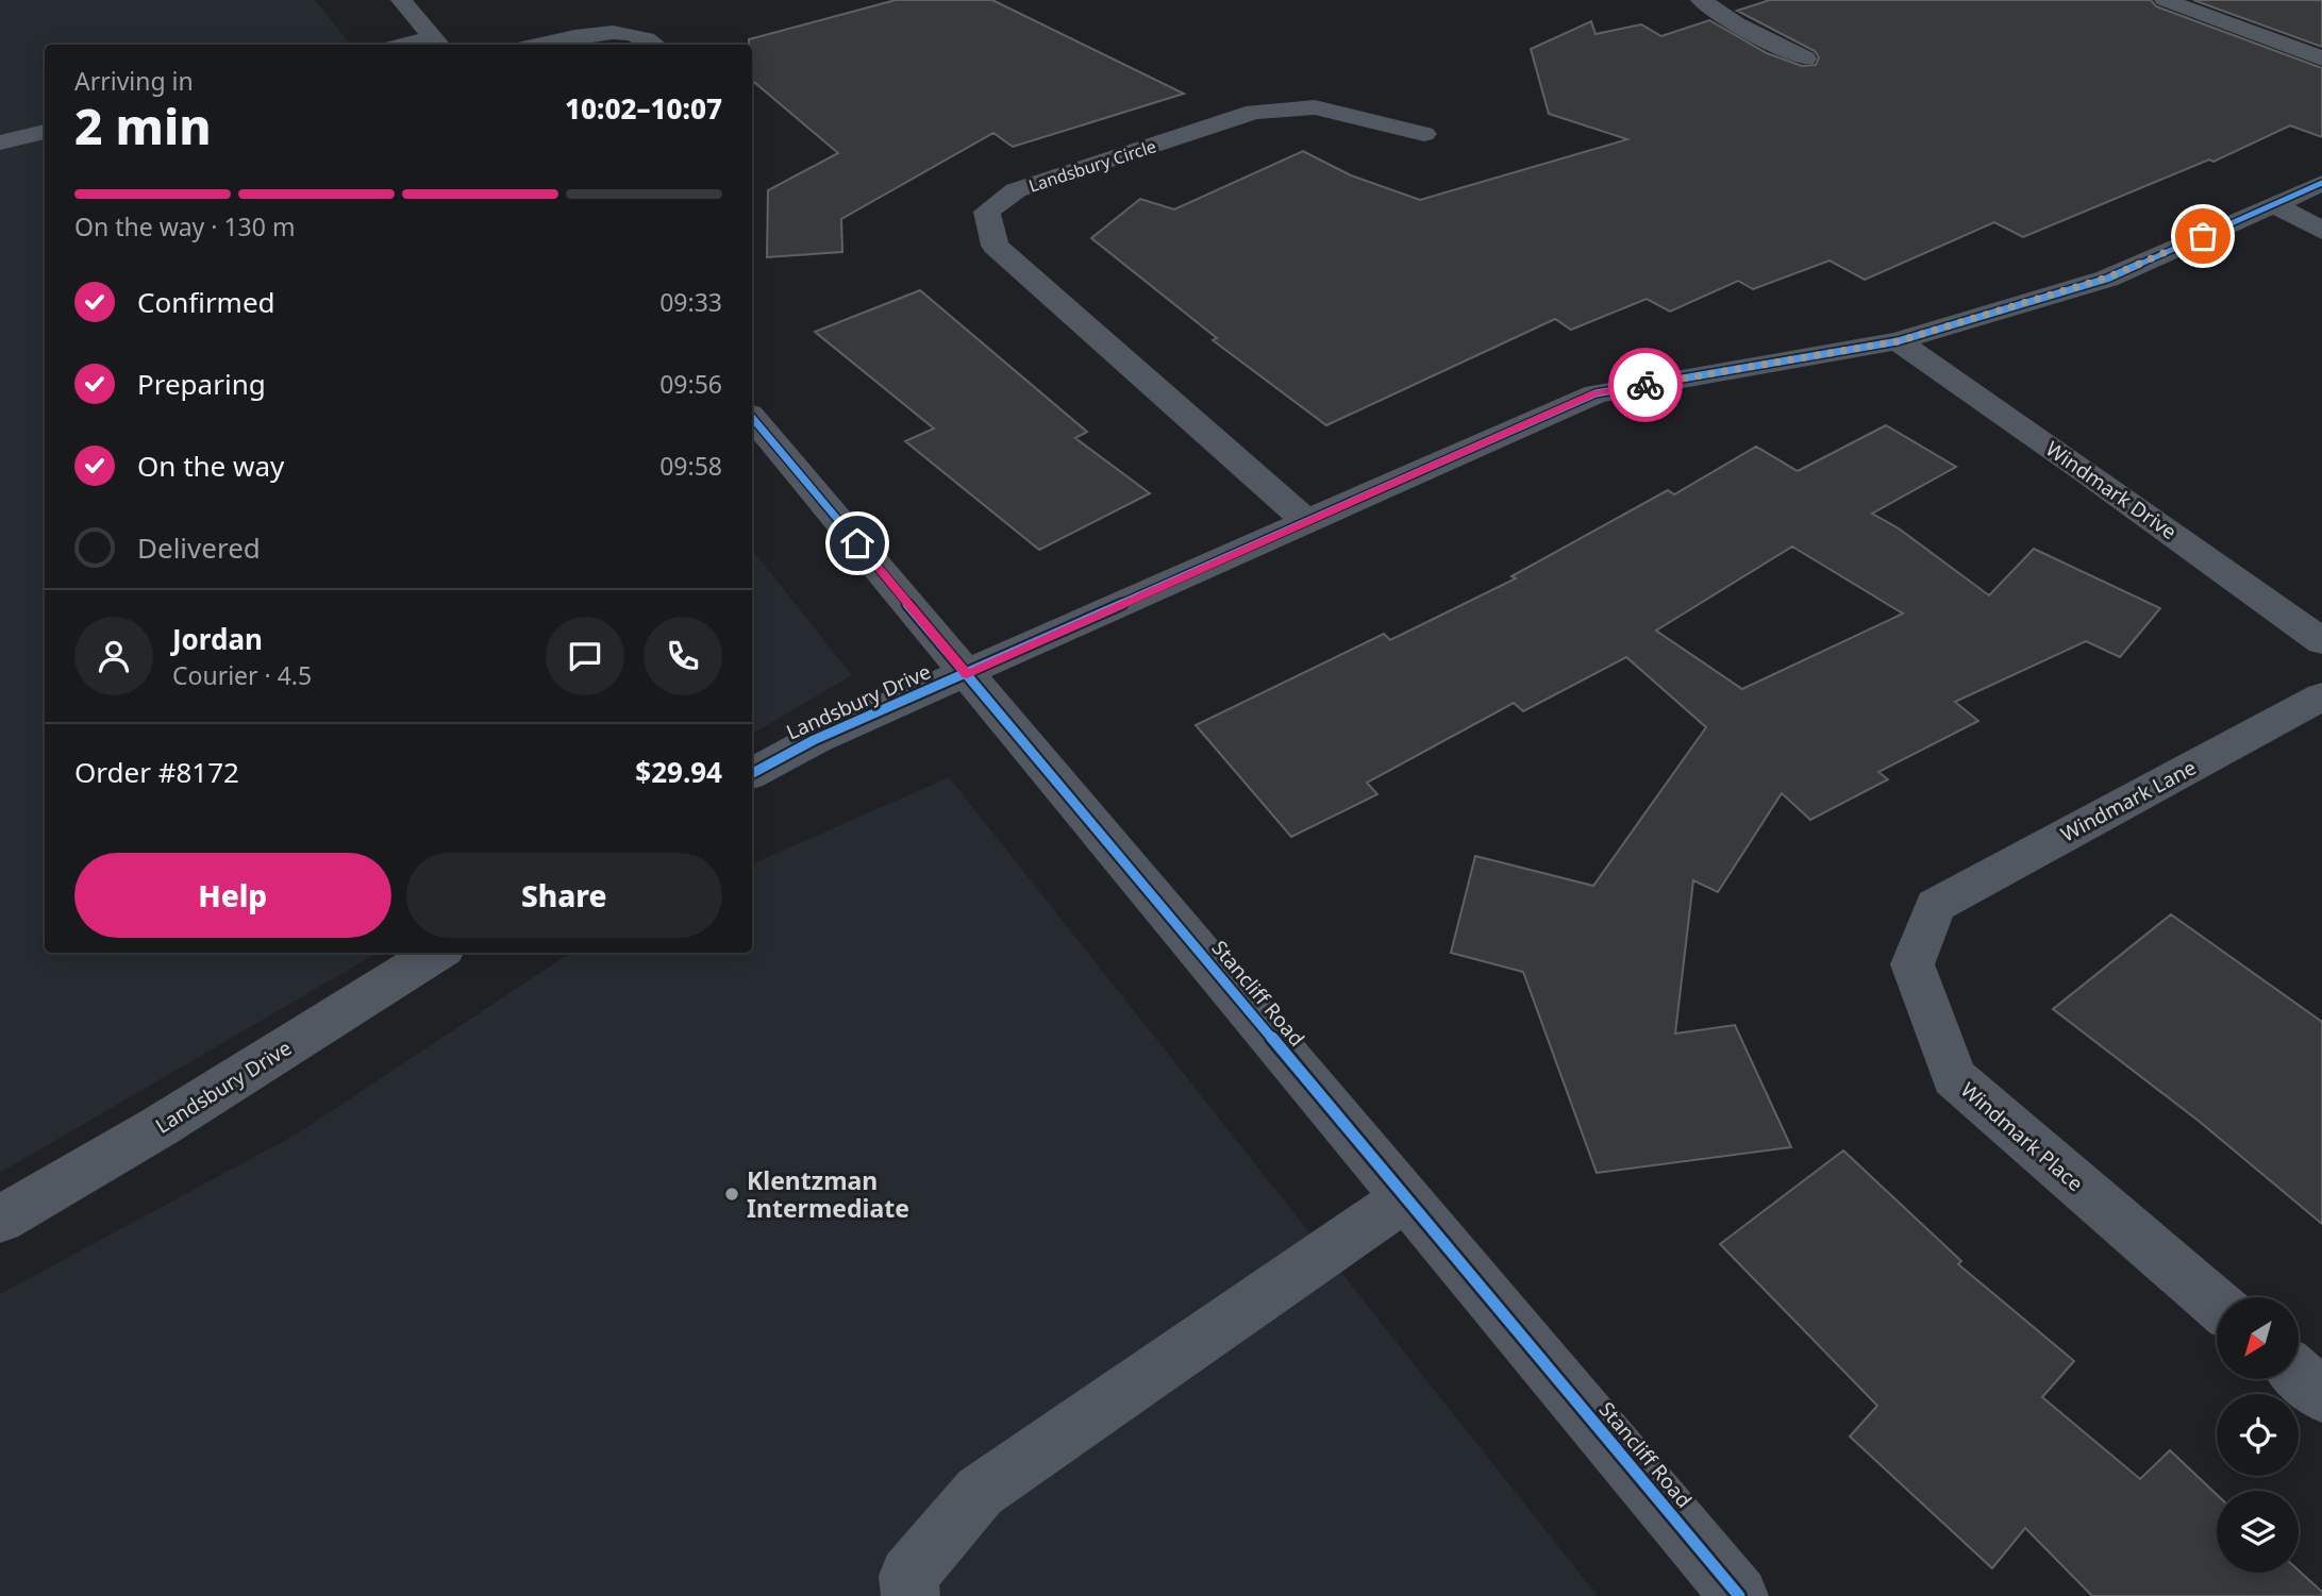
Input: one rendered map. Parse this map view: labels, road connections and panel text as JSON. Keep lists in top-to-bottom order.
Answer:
{
  "streets": {
    "street": [
      "Landsbury Circle",
      "Windmark Drive",
      "Landsbury Drive",
      "Windmark Lane",
      "Stancliff Road",
      "Windmark Place"
    ]
  },
  "crossings": [
    ["Landsbury Circle", "Landsbury Drive"],
    ["Windmark Drive", "Landsbury Drive"],
    ["Landsbury Drive", "Stancliff Road"],
    ["Windmark Lane", "Windmark Place"]
  ],
  "places": ["Klentzman Intermediate"],
  "north": "bottom left",
  "page": {
    "heading": ["2 min", "Arriving in", "10:02–10:07"],
    "panel": [
      "Jordan",
      "Courier · 4.5",
      "Order #8172",
      "$29.94"
    ],
    "bar": "On the way · 130 m",
    "list": [
      ["Confirmed", "09:33"],
      ["Preparing", "09:56"],
      ["On the way", "09:58"],
      "Delivered"
    ],
    "buttons": ["Help", "Share"]
  }
}
